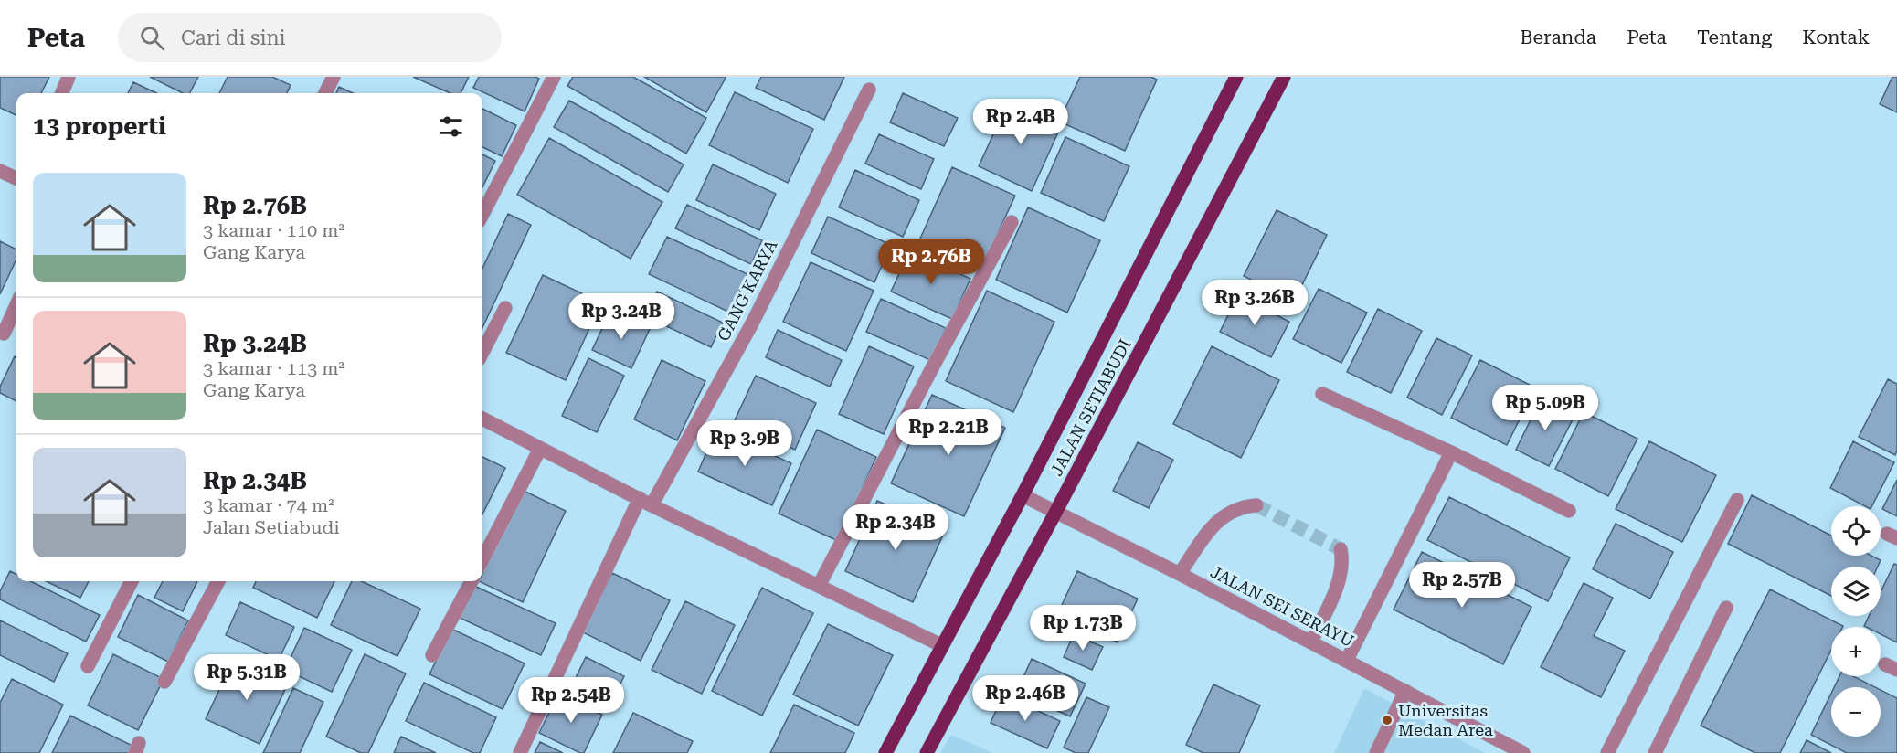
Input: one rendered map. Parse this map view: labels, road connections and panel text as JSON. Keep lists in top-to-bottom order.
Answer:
{
  "streets": {
    "main road": ["JALAN SETIABUDI"],
    "street": ["GANG KARYA", "JALAN SEI SERAYU"]
  },
  "crossings": [
    ["JALAN SETIABUDI", "JALAN SEI SERAYU"]
  ],
  "places": ["Universitas Medan Area"],
  "page": {
    "header": "Peta",
    "search": "Cari di sini",
    "nav": [
      "Beranda",
      "Peta",
      "Tentang",
      "Kontak"
    ],
    "heading": "13 properti",
    "price": [
      "Rp 2.4B",
      "Rp 2.76B",
      "Rp 3.26B",
      "Rp 3.24B",
      "Rp 5.09B",
      "Rp 2.21B",
      "Rp 3.9B",
      "Rp 2.34B",
      "Rp 2.57B",
      "Rp 1.73B",
      "Rp 5.31B",
      "Rp 2.46B",
      "Rp 2.54B"
    ],
    "list": [
      {
        "name": "Rp 2.76B",
        "note": "3 kamar · 110 m² · Gang Karya"
      },
      {
        "name": "Rp 3.24B",
        "note": "3 kamar · 113 m² · Gang Karya"
      },
      {
        "name": "Rp 2.34B",
        "note": "3 kamar · 74 m² · Jalan Setiabudi"
      }
    ],
    "map_buttons": ["+", "−"]
  }
}
